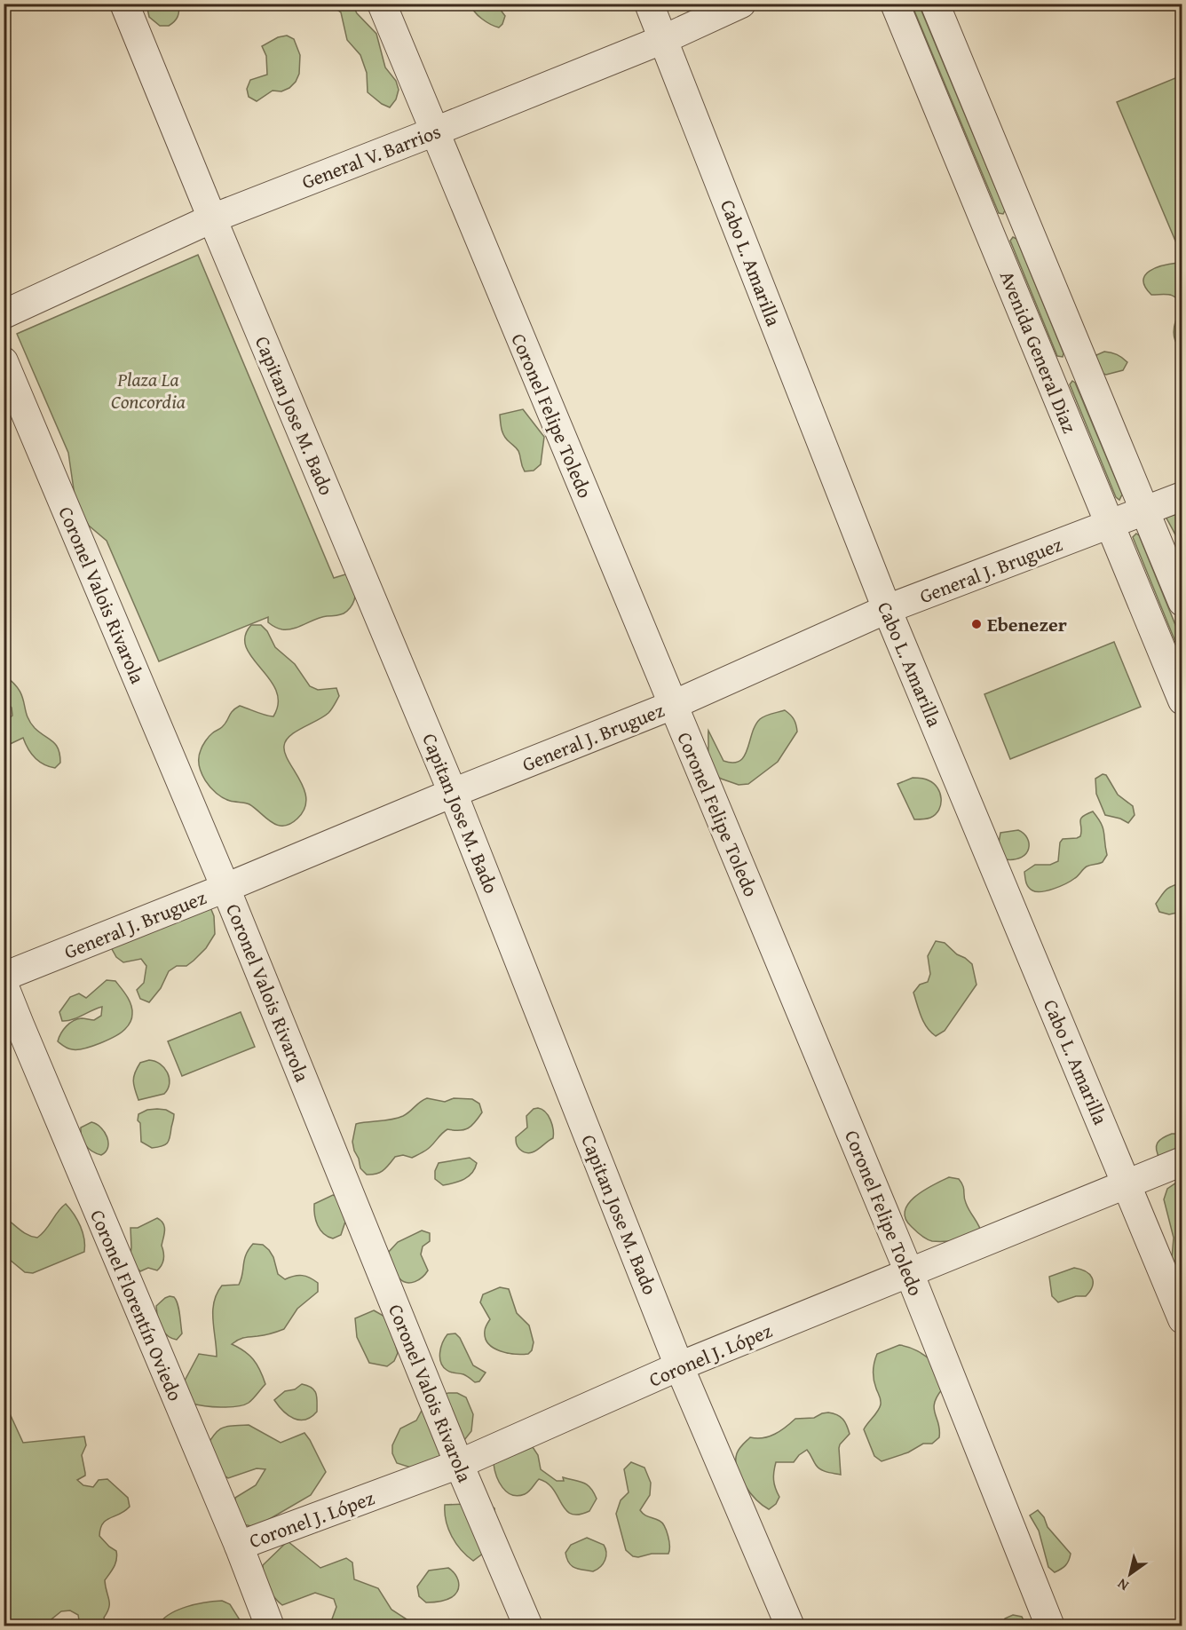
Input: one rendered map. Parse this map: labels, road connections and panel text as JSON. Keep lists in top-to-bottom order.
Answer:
{
  "streets": {
    "street": [
      "General V. Barrios",
      "Cabo L. Amarilla",
      "Avenida General Diaz",
      "Capitan Jose M. Bado",
      "Coronel Felipe Toledo",
      "General J. Bruguez",
      "Coronel Valois Rivarola",
      "Coronel Florentín Oviedo",
      "Coronel J. López"
    ]
  },
  "crossings": [
    ["General V. Barrios", "Cabo L. Amarilla"],
    ["General V. Barrios", "Capitan Jose M. Bado"],
    ["General V. Barrios", "Coronel Felipe Toledo"],
    ["Cabo L. Amarilla", "General J. Bruguez"],
    ["Cabo L. Amarilla", "Coronel J. López"],
    ["Avenida General Diaz", "General J. Bruguez"],
    ["Capitan Jose M. Bado", "General J. Bruguez"],
    ["Capitan Jose M. Bado", "Coronel J. López"],
    ["Coronel Felipe Toledo", "General J. Bruguez"],
    ["Coronel Felipe Toledo", "Coronel J. López"],
    ["General J. Bruguez", "Coronel Valois Rivarola"],
    ["Coronel Valois Rivarola", "Coronel J. López"],
    ["Coronel Florentín Oviedo", "Coronel J. López"]
  ],
  "parks": ["Plaza La Concordia"],
  "places": ["Ebenezer"],
  "north": "bottom left"
}
